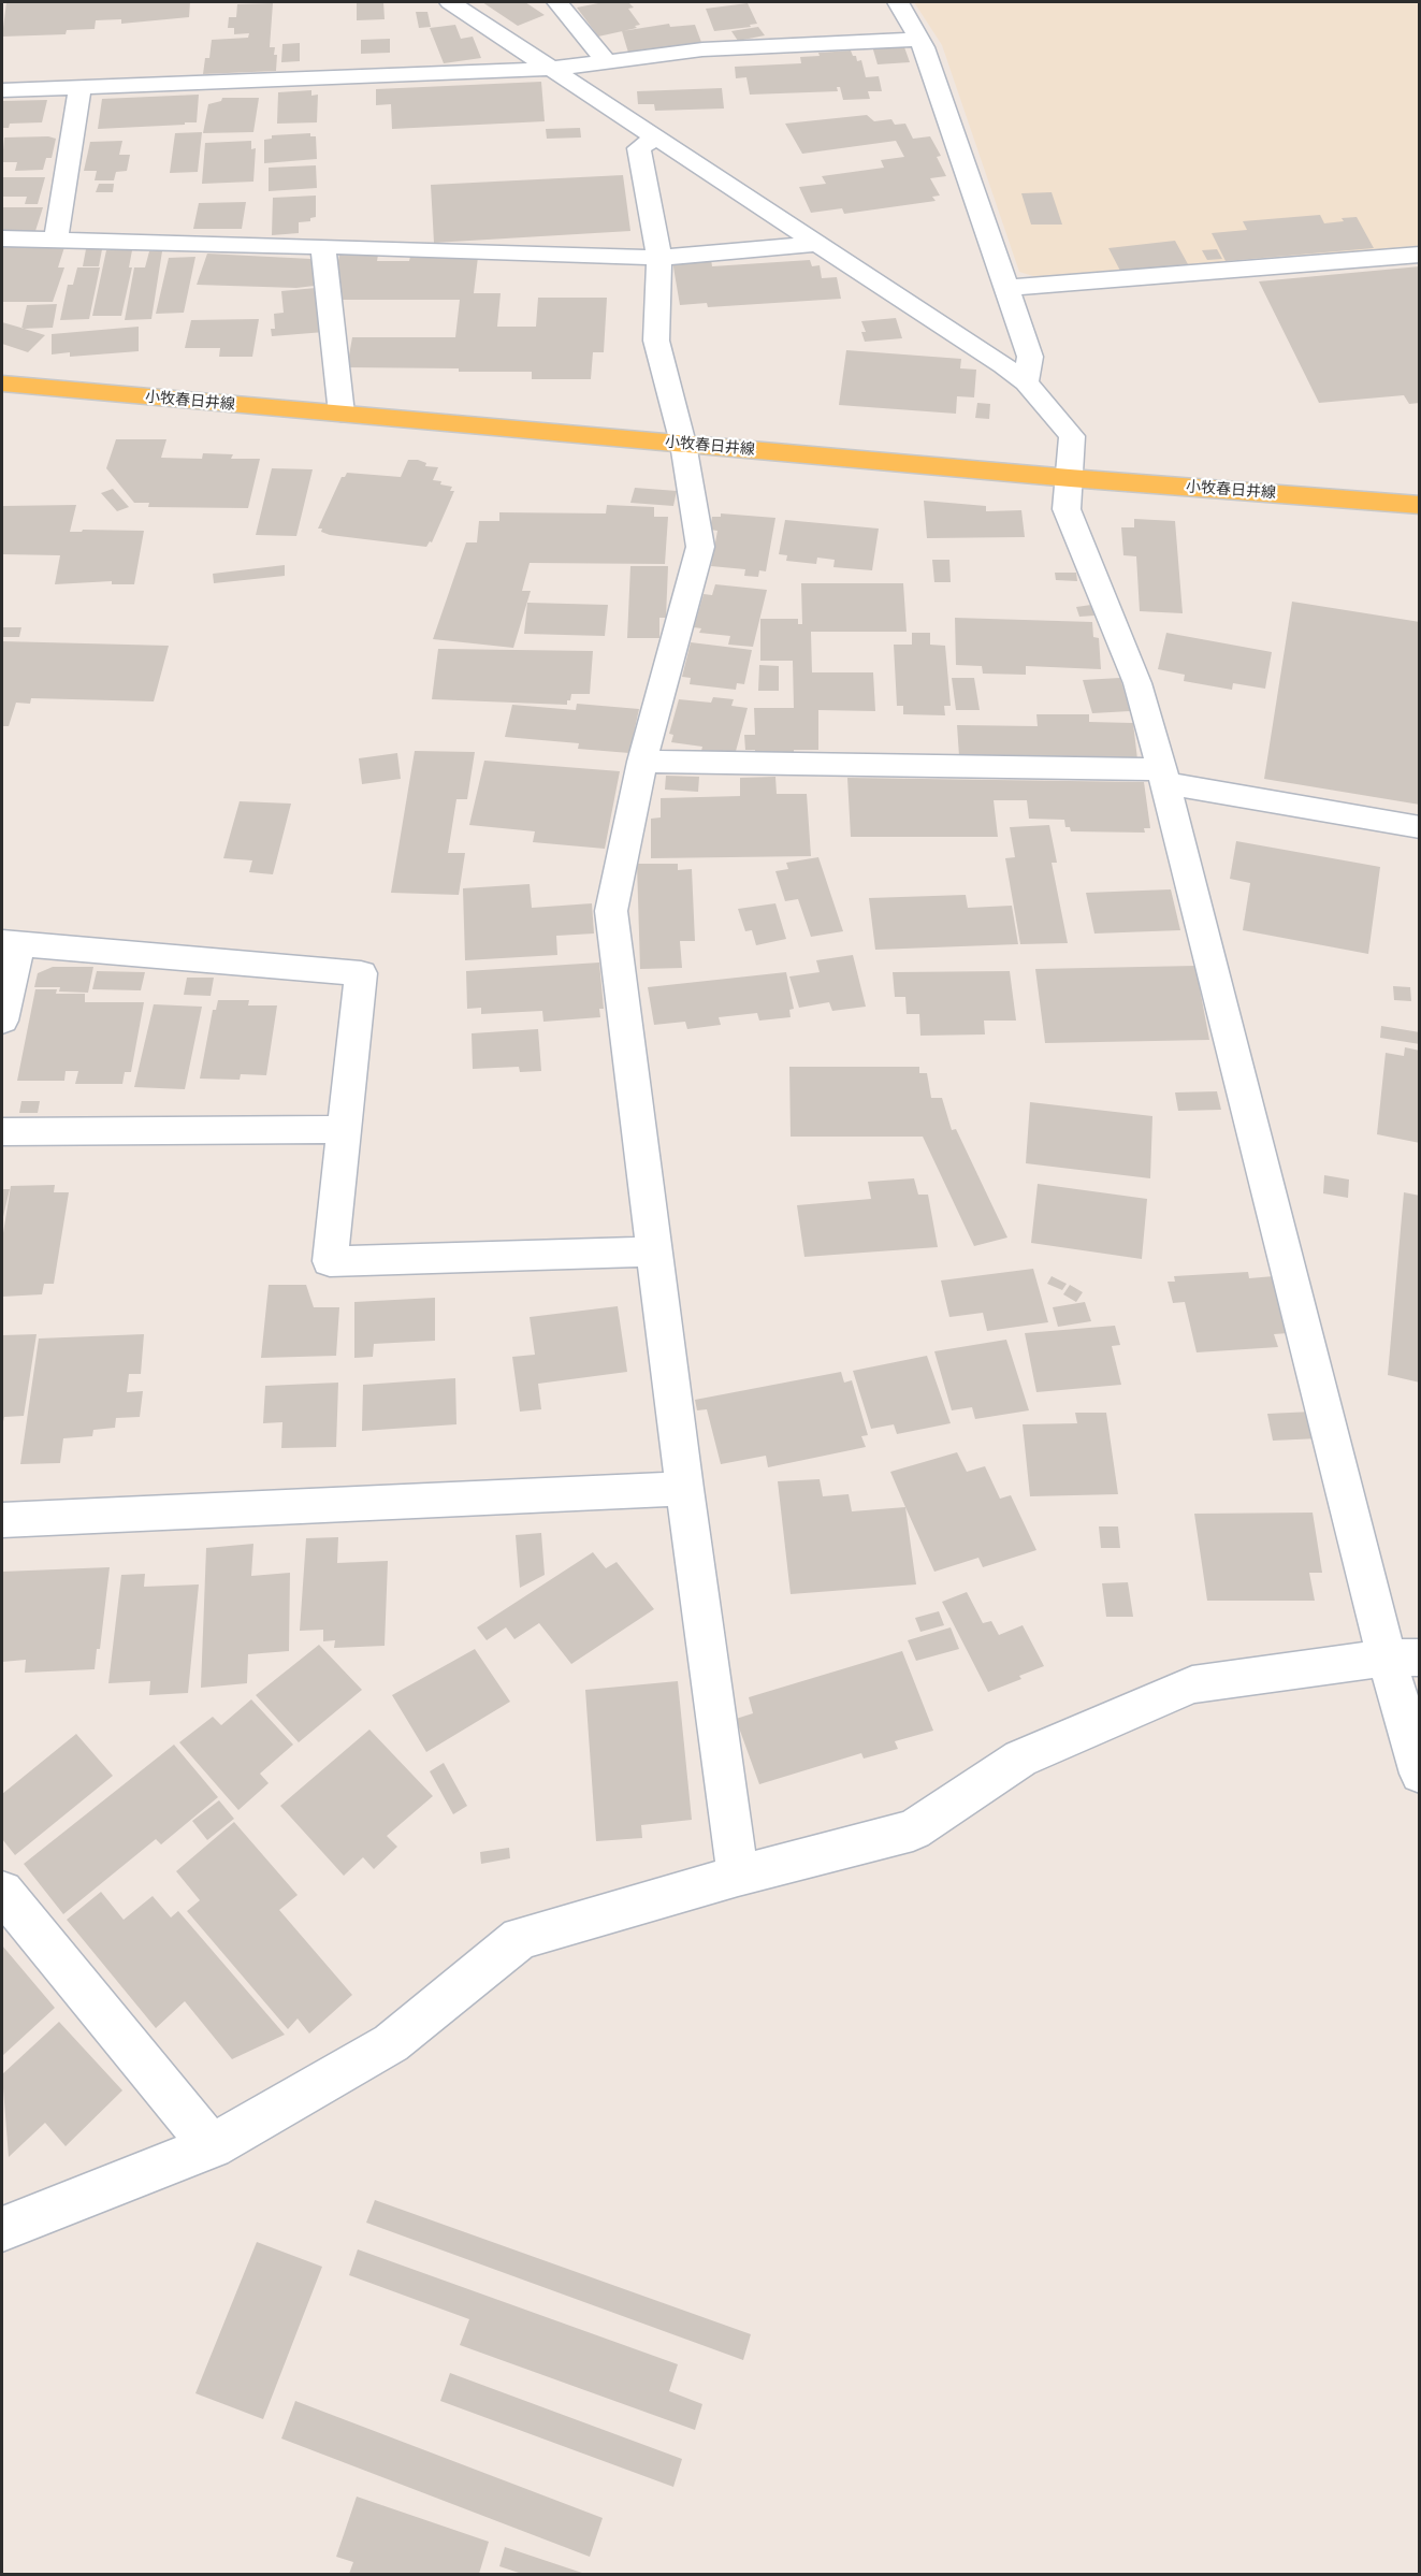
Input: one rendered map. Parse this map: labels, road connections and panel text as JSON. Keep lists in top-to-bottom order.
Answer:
{
  "streets": {
    "main road": ["小牧春日井線"]
  }
}
